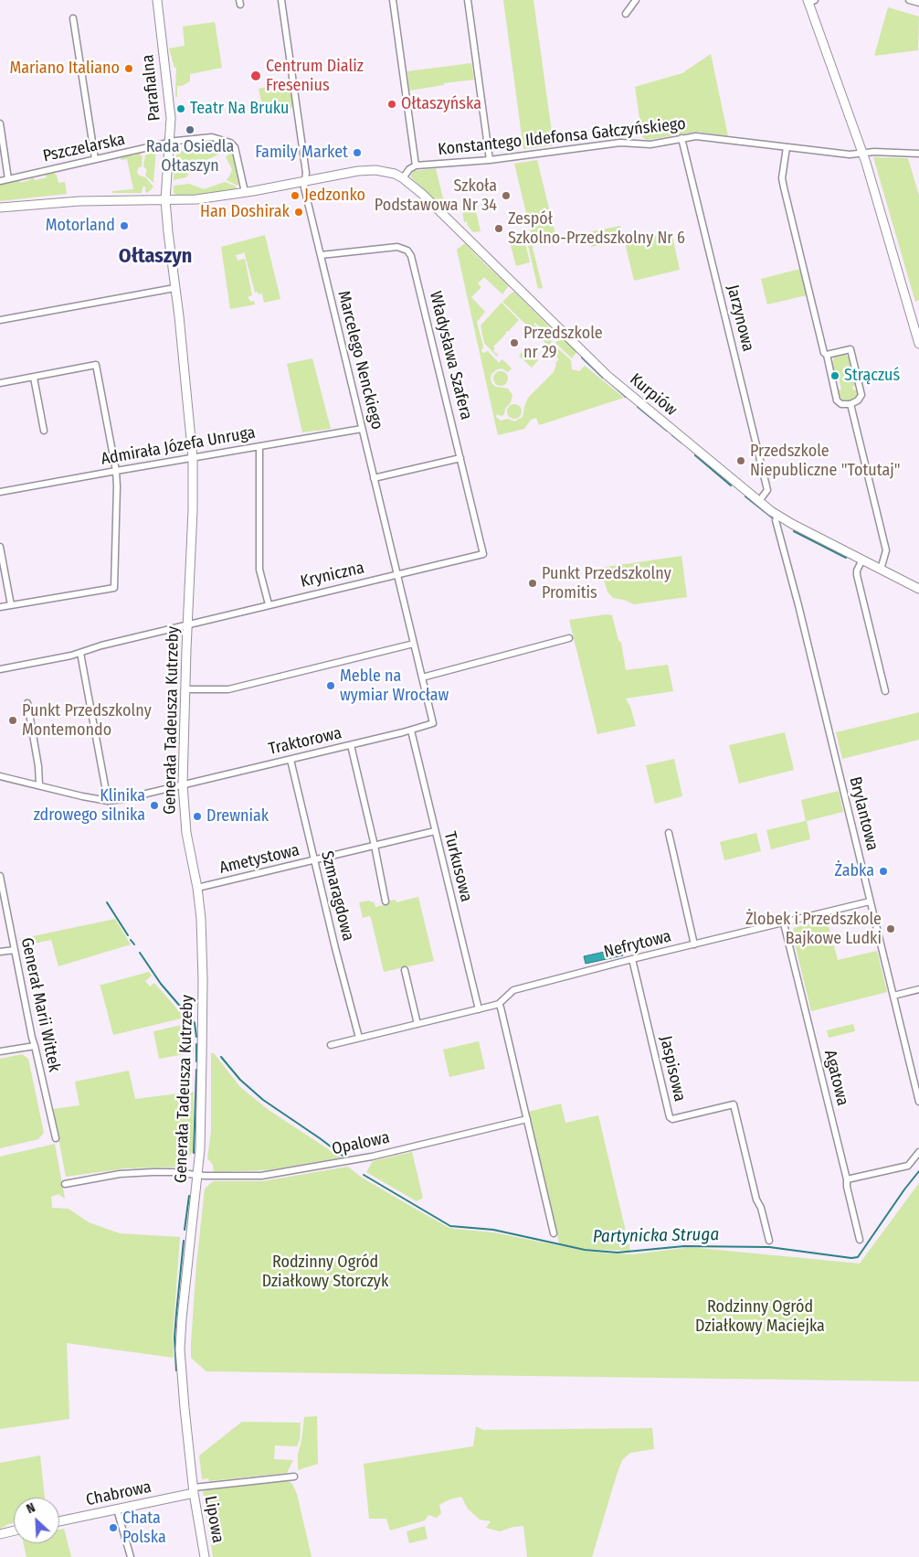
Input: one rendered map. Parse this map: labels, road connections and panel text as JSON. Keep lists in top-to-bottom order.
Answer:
{
  "streets": {
    "street": [
      "Parafialna",
      "Konstantego Ildefonsa Gałczyńskiego",
      "Pszczelarska",
      "Jarzynowa",
      "Władysława Szafera",
      "Marcelego Nenckiego",
      "Kurpiów",
      "Admirała Józefa Unruga",
      "Kryniczna",
      "Generała Tadeusza Kutrzeby",
      "Traktorowa",
      "Brylantowa",
      "Ametystowa",
      "Turkusowa",
      "Szmaragdowa",
      "Nefrytowa",
      "Generał Marii Wittek",
      "Jaspisowa",
      "Agatowa",
      "Opalowa",
      "Chabrowa",
      "Lipowa"
    ]
  },
  "crossings": [
    ["Parafialna", "Pszczelarska"],
    ["Parafialna", "Generała Tadeusza Kutrzeby"],
    ["Konstantego Ildefonsa Gałczyńskiego", "Jarzynowa"],
    ["Jarzynowa", "Kurpiów"],
    ["Władysława Szafera", "Marcelego Nenckiego"],
    ["Władysława Szafera", "Kryniczna"],
    ["Marcelego Nenckiego", "Admirała Józefa Unruga"],
    ["Marcelego Nenckiego", "Kryniczna"],
    ["Marcelego Nenckiego", "Traktorowa"],
    ["Kurpiów", "Brylantowa"],
    ["Admirała Józefa Unruga", "Generała Tadeusza Kutrzeby"],
    ["Kryniczna", "Generała Tadeusza Kutrzeby"],
    ["Generała Tadeusza Kutrzeby", "Traktorowa"],
    ["Generała Tadeusza Kutrzeby", "Ametystowa"],
    ["Generała Tadeusza Kutrzeby", "Opalowa"],
    ["Generała Tadeusza Kutrzeby", "Chabrowa"],
    ["Generała Tadeusza Kutrzeby", "Lipowa"],
    ["Traktorowa", "Turkusowa"],
    ["Traktorowa", "Szmaragdowa"],
    ["Brylantowa", "Nefrytowa"],
    ["Ametystowa", "Turkusowa"],
    ["Ametystowa", "Szmaragdowa"],
    ["Turkusowa", "Nefrytowa"],
    ["Szmaragdowa", "Nefrytowa"],
    ["Nefrytowa", "Jaspisowa"],
    ["Nefrytowa", "Agatowa"],
    ["Chabrowa", "Lipowa"]
  ],
  "districts": ["Ołtaszyn"],
  "water": ["Partynicka Struga"],
  "parks": ["Rodzinny Ogród Działkowy Storczyk", "Rodzinny Ogród Działkowy Maciejka"],
  "places": [
    "Mariano Italiano",
    "Centrum Dializ Fresenius",
    "Ołtaszyńska",
    "Teatr Na Bruku",
    "Rada Osiedla Ołtaszyn",
    "Family Market",
    "Jedzonko",
    "Szkoła Podstawowa Nr 34",
    "Han Doshirak",
    "Motorland",
    "Zespół Szkolno-Przedszkolny Nr 6",
    "Przedszkole nr 29",
    "Strączuś",
    "Przedszkole Niepubliczne \"Totutaj\"",
    "Punkt Przedszkolny Promitis",
    "Meble na wymiar Wrocław",
    "Punkt Przedszkolny Montemondo",
    "Klinika zdrowego silnika",
    "Drewniak",
    "Żabka",
    "Żlobek i Przedszkole Bajkowe Ludki",
    "Chata Polska"
  ],
  "north": "top left"
}
